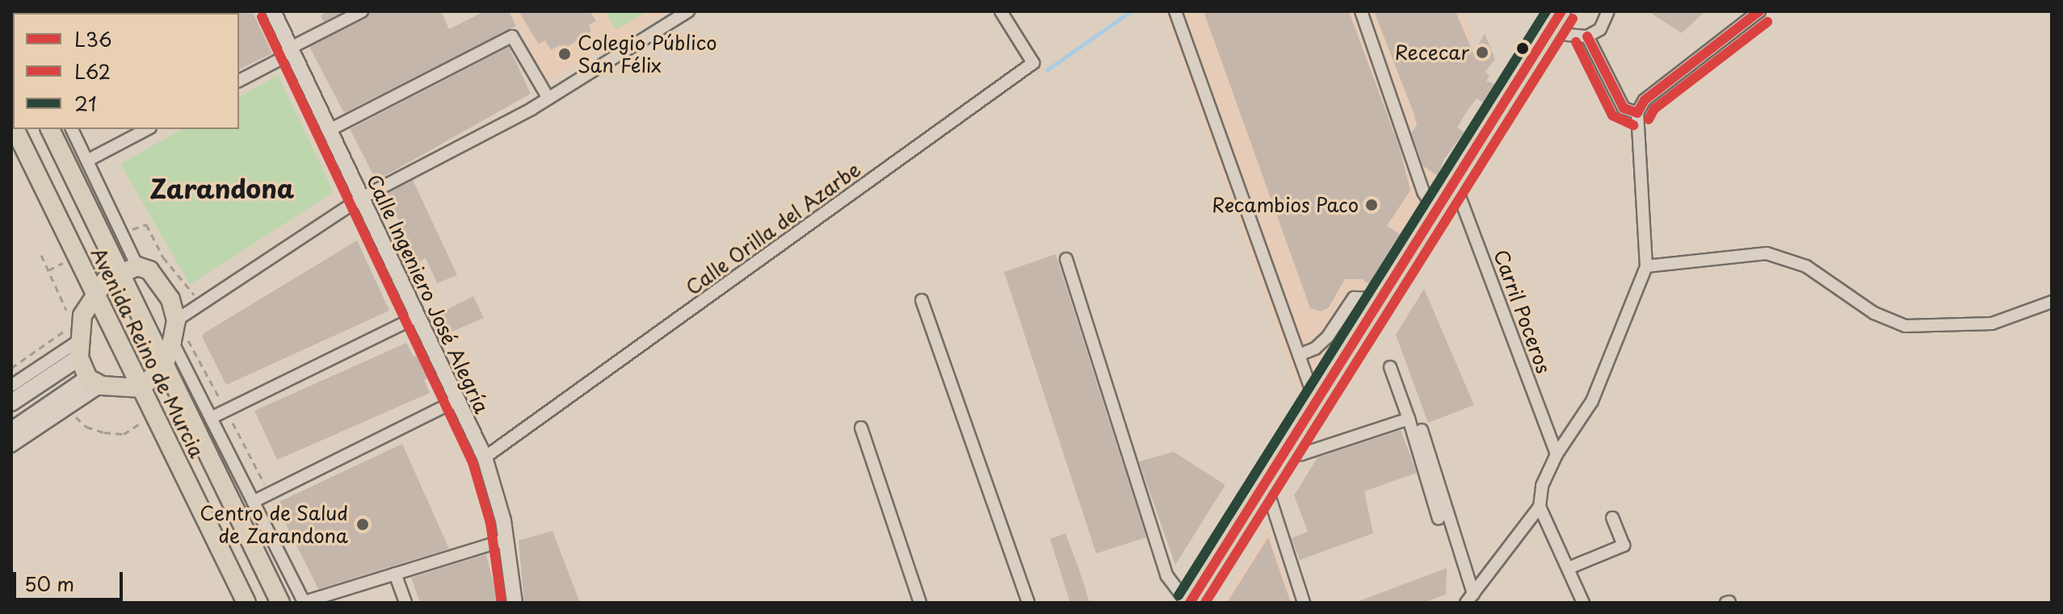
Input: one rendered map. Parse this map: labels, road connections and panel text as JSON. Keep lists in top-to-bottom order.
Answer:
{
  "streets": {
    "main road": ["Avenida Reino de Murcia"],
    "street": ["Calle Orilla del Azarbe", "Calle Ingeniero José Alegría", "Carril Poceros"]
  },
  "crossings": [
    ["Calle Orilla del Azarbe", "Calle Ingeniero José Alegría"]
  ],
  "districts": ["Zarandona"],
  "places": [
    "Rececar",
    "Colegio Público San Félix",
    "Recambios Paco",
    "Centro de Salud de Zarandona"
  ],
  "lines": ["transit line L36", "transit line 21", "transit line L62"],
  "legend": ["L36", "L62", "21"],
  "scale_bar": "50 m"
}
